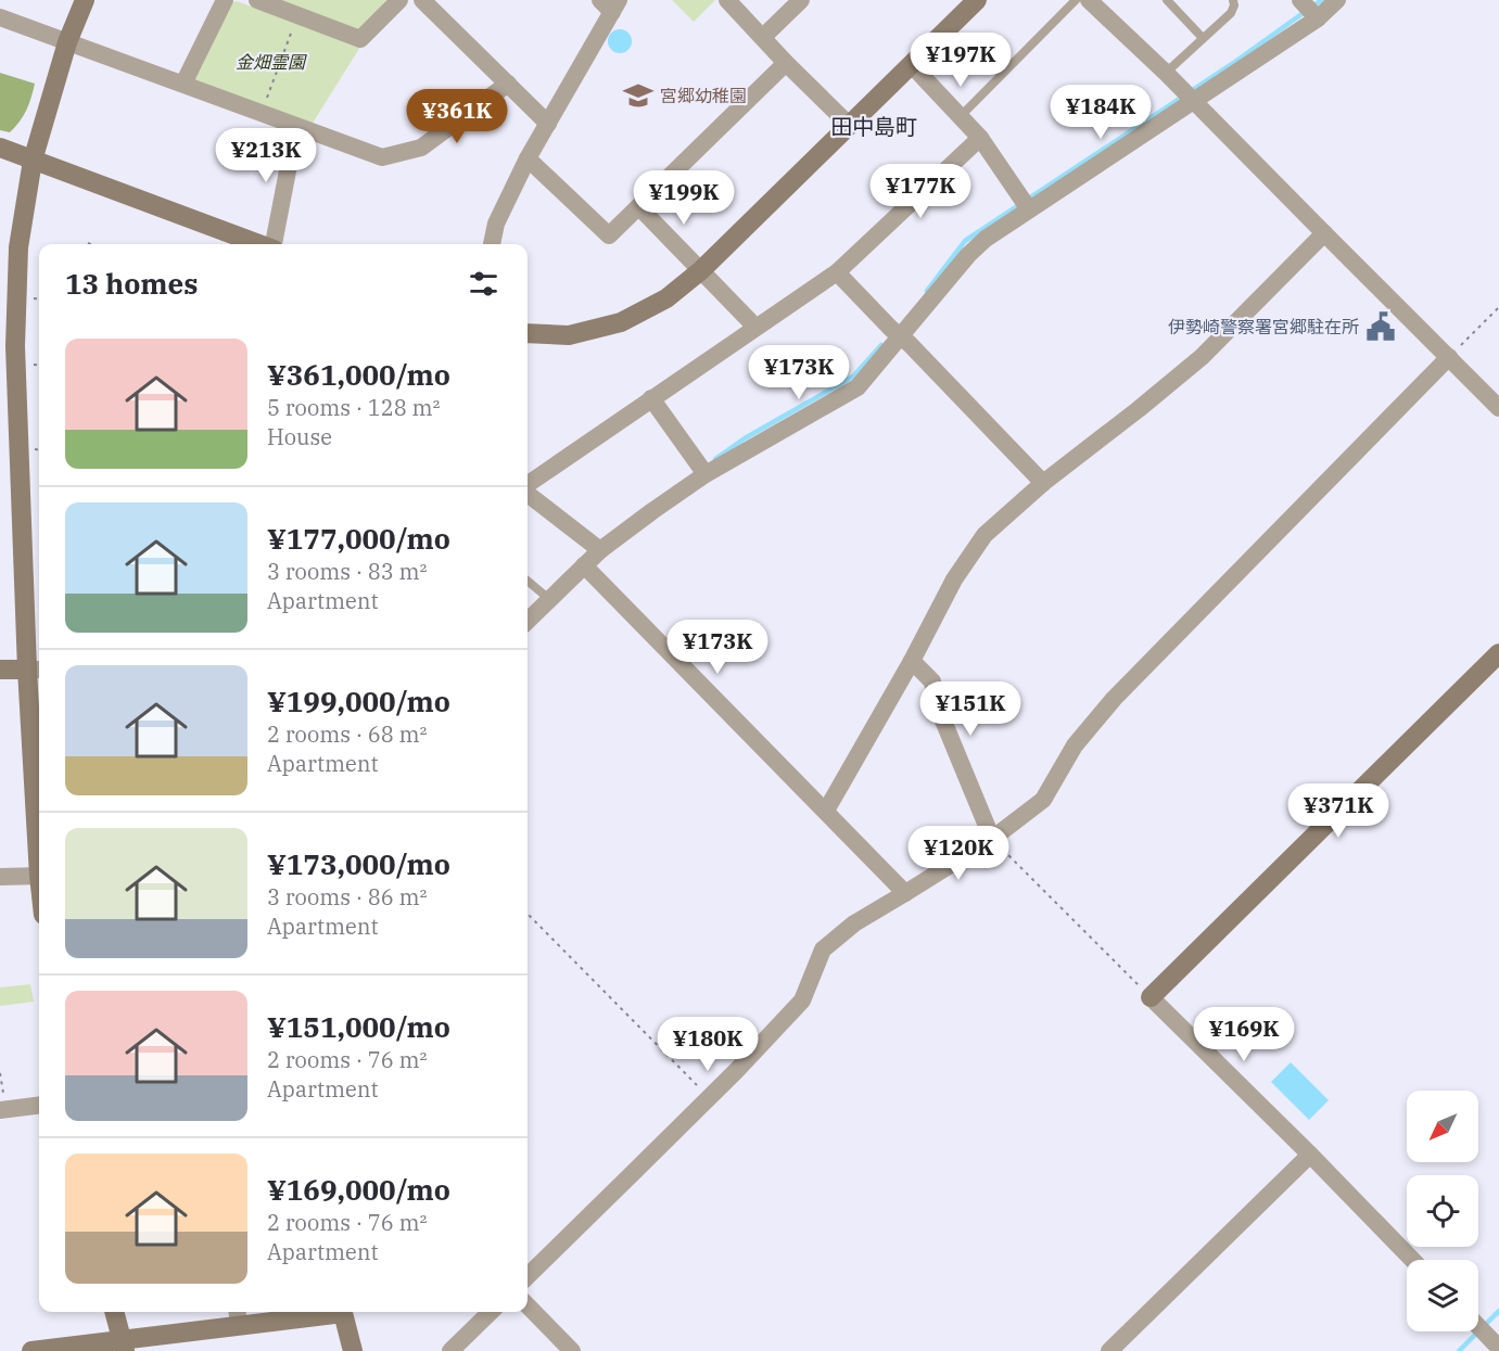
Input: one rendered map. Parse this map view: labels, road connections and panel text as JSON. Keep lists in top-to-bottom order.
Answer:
{
  "districts": ["田中島町"],
  "parks": ["金畑霊園"],
  "places": {
    "school or university": ["宮郷幼稚園"],
    "public building": ["伊勢崎警察署宮郷駐在所"]
  },
  "north": "bottom left",
  "page": {
    "price": [
      "¥197K",
      "¥184K",
      "¥361K",
      "¥213K",
      "¥177K",
      "¥199K",
      "¥173K",
      "¥173K",
      "¥151K",
      "¥371K",
      "¥120K",
      "¥169K",
      "¥180K"
    ],
    "heading": "13 homes",
    "list": [
      {
        "name": "¥361,000/mo",
        "note": "5 rooms · 128 m² · House"
      },
      {
        "name": "¥177,000/mo",
        "note": "3 rooms · 83 m² · Apartment"
      },
      {
        "name": "¥199,000/mo",
        "note": "2 rooms · 68 m² · Apartment"
      },
      {
        "name": "¥173,000/mo",
        "note": "3 rooms · 86 m² · Apartment"
      },
      {
        "name": "¥151,000/mo",
        "note": "2 rooms · 76 m² · Apartment"
      },
      {
        "name": "¥169,000/mo",
        "note": "2 rooms · 76 m² · Apartment"
      }
    ]
  }
}
